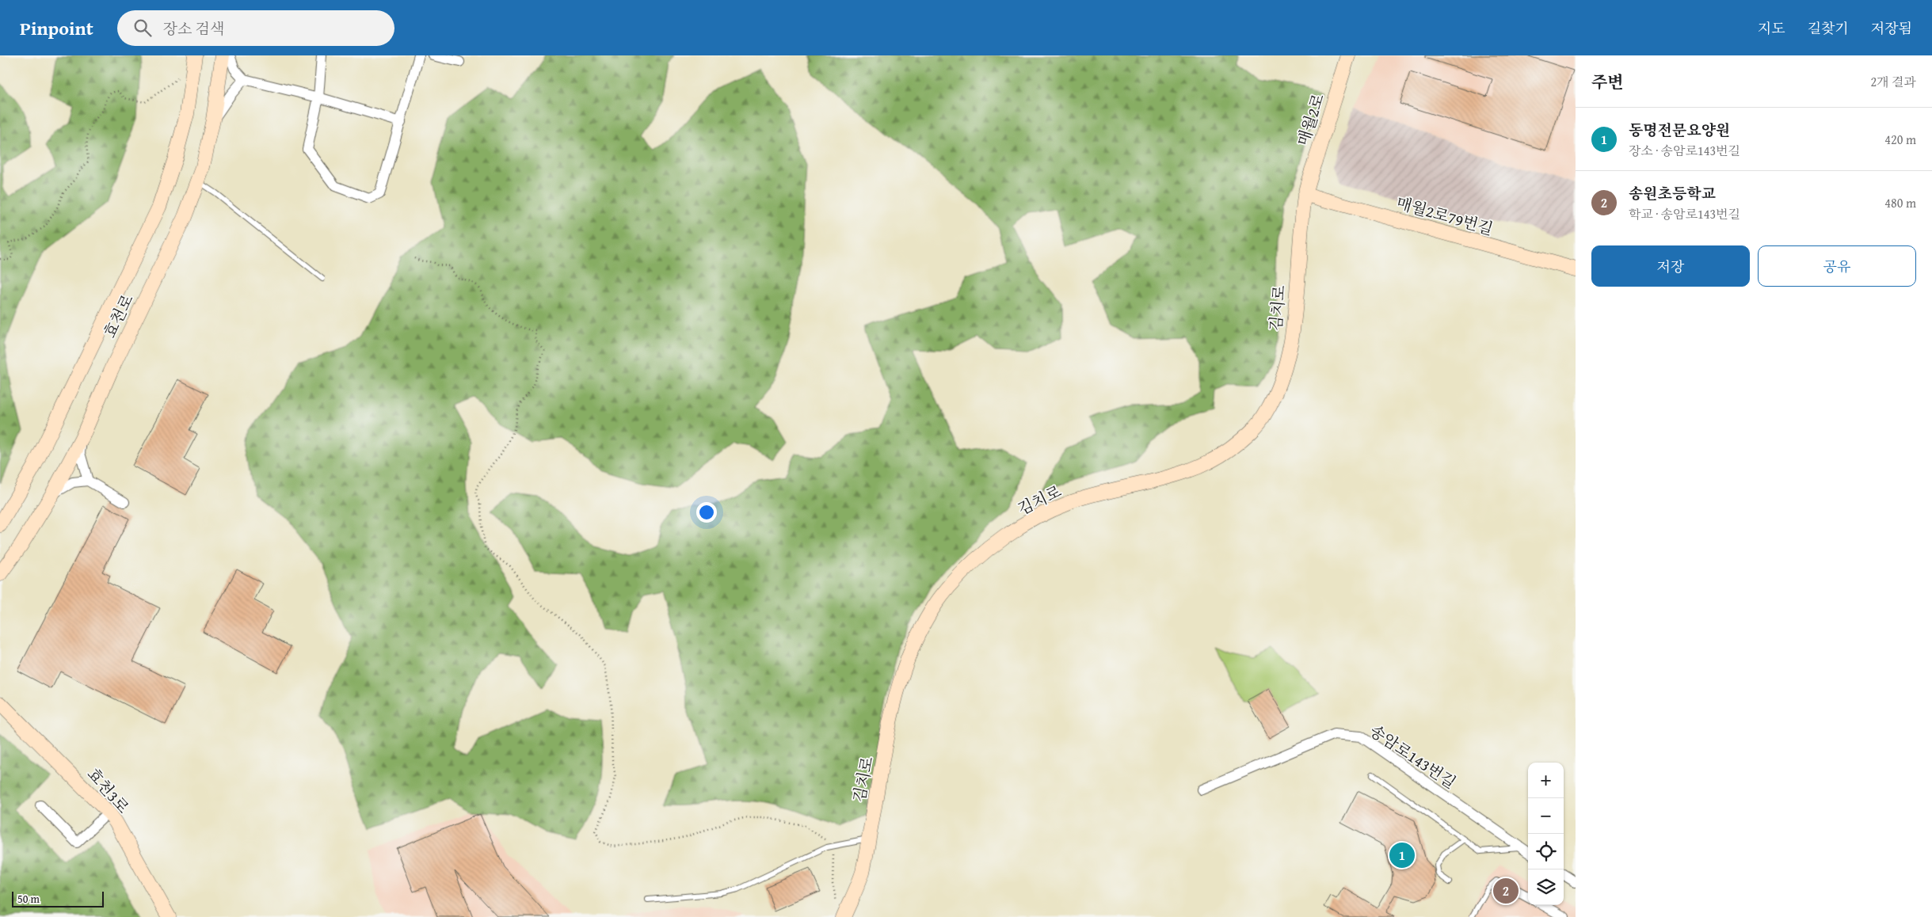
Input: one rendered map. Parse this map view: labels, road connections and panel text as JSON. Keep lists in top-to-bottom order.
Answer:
{
  "streets": {
    "street": [
      "매월2로",
      "매월2로79번길",
      "김치로",
      "효천로",
      "송암로143번길",
      "효천3로"
    ]
  },
  "crossings": [
    ["매월2로", "매월2로79번길"],
    ["매월2로", "김치로"],
    ["매월2로79번길", "김치로"]
  ],
  "scale_bar": "50 m",
  "page": {
    "header": "Pinpoint",
    "search": "장소 검색",
    "nav": ["지도", "길찾기", "저장됨"],
    "heading": ["주변", "2개 결과"],
    "list": [
      {
        "mark": "1",
        "name": "동명전문요양원",
        "note": "장소 · 송암로143번길",
        "value": "420 m"
      },
      {
        "mark": "2",
        "name": "송원초등학교",
        "note": "학교 · 송암로143번길",
        "value": "480 m"
      }
    ],
    "buttons": ["저장", "공유"],
    "map_buttons": ["+", "−"],
    "pins": ["1", "2"],
    "scale": "50 m"
  }
}
